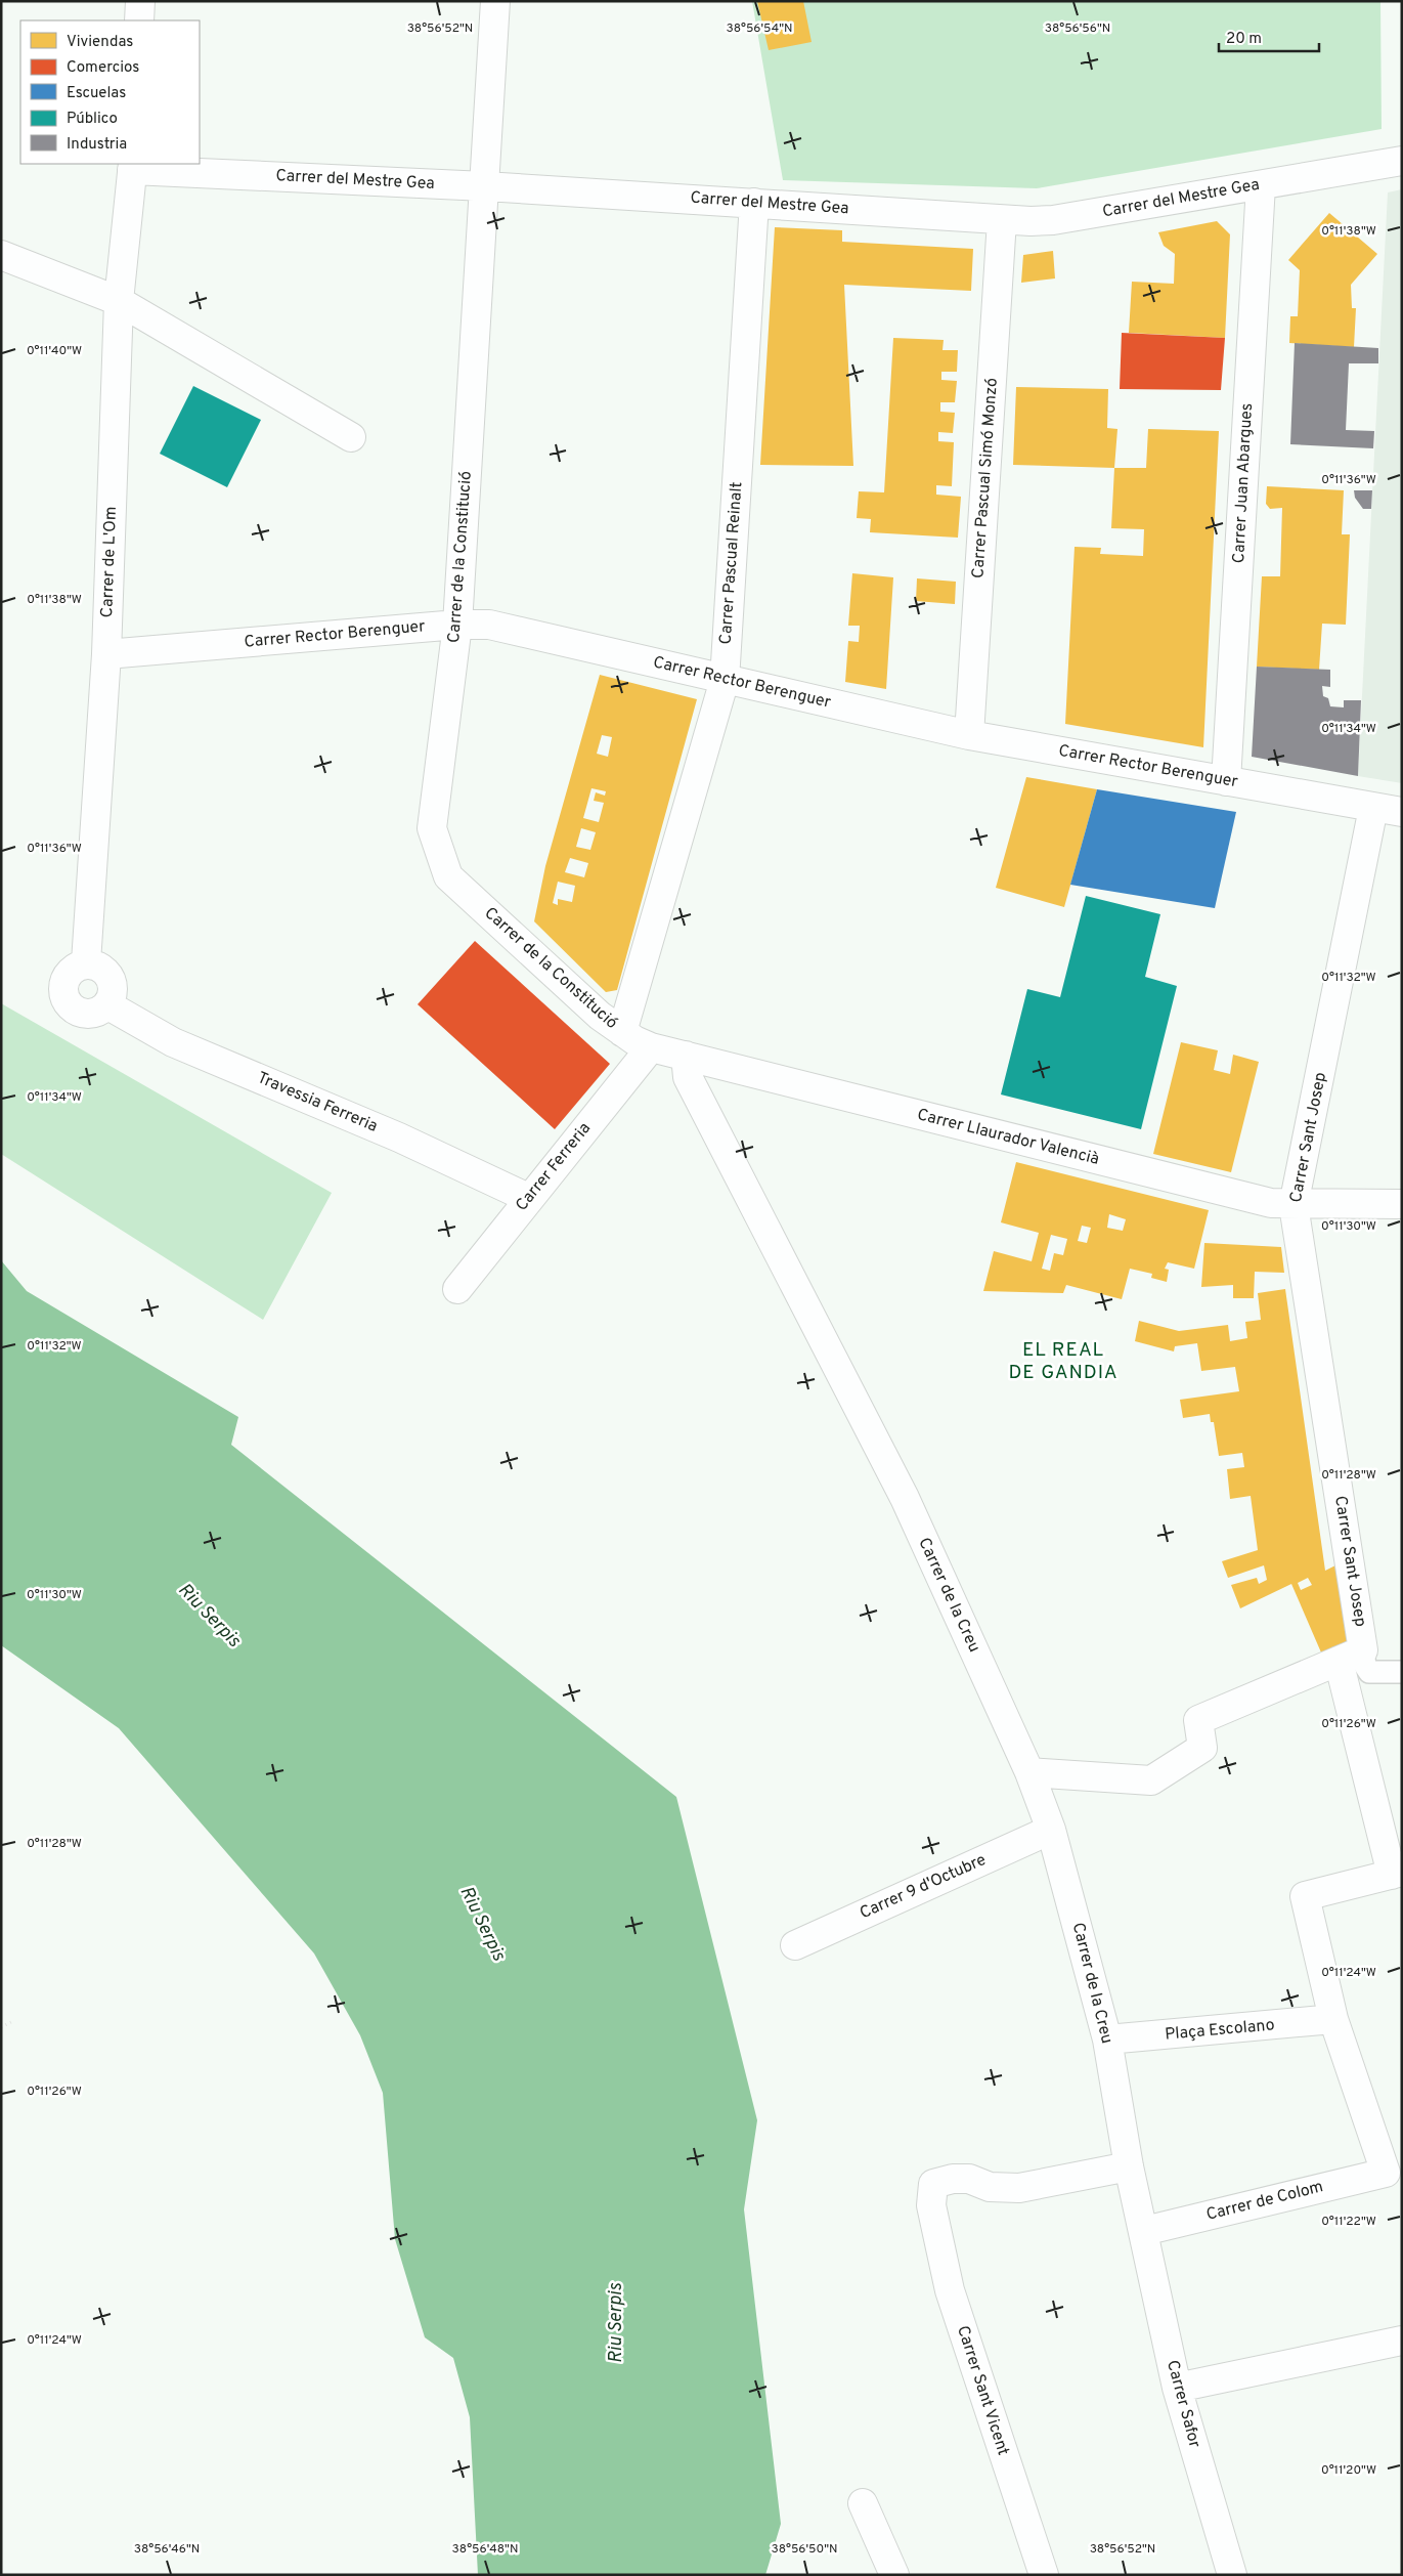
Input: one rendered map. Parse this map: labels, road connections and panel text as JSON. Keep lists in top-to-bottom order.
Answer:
{
  "streets": {
    "street": [
      "Carrer del Mestre Gea",
      "Carrer Pascual Simó Monzó",
      "Carrer Juan Abargues",
      "Carrer de la Constitució",
      "Carrer de L'Om",
      "Carrer Pascual Reinalt",
      "Carrer Rector Berenguer",
      "Travessia Ferreria",
      "Carrer Llaurador Valencià",
      "Carrer Sant Josep",
      "Carrer Ferreria",
      "Carrer de la Creu",
      "Carrer 9 d'Octubre",
      "Plaça Escolano",
      "Carrer de Colom",
      "Carrer Sant Vicent",
      "Carrer Safor"
    ]
  },
  "crossings": [
    ["Carrer del Mestre Gea", "Carrer Pascual Simó Monzó"],
    ["Carrer del Mestre Gea", "Carrer Juan Abargues"],
    ["Carrer del Mestre Gea", "Carrer de la Constitució"],
    ["Carrer del Mestre Gea", "Carrer de L'Om"],
    ["Carrer del Mestre Gea", "Carrer Pascual Reinalt"],
    ["Carrer Pascual Simó Monzó", "Carrer Rector Berenguer"],
    ["Carrer Juan Abargues", "Carrer Rector Berenguer"],
    ["Carrer de la Constitució", "Carrer Pascual Reinalt"],
    ["Carrer de la Constitució", "Carrer Rector Berenguer"],
    ["Carrer de la Constitució", "Carrer Llaurador Valencià"],
    ["Carrer de L'Om", "Carrer Rector Berenguer"],
    ["Carrer de L'Om", "Travessia Ferreria"],
    ["Carrer Pascual Reinalt", "Carrer Rector Berenguer"],
    ["Carrer Pascual Reinalt", "Carrer Llaurador Valencià"],
    ["Carrer Rector Berenguer", "Carrer Sant Josep"],
    ["Travessia Ferreria", "Carrer Ferreria"],
    ["Carrer Llaurador Valencià", "Carrer Sant Josep"],
    ["Carrer Llaurador Valencià", "Carrer Ferreria"],
    ["Carrer Llaurador Valencià", "Carrer de la Creu"],
    ["Carrer de la Creu", "Carrer 9 d'Octubre"],
    ["Carrer de la Creu", "Plaça Escolano"],
    ["Carrer de la Creu", "Carrer de Colom"],
    ["Carrer de la Creu", "Carrer Sant Vicent"],
    ["Carrer de la Creu", "Carrer Safor"],
    ["Plaça Escolano", "Carrer de Colom"],
    ["Carrer de Colom", "Carrer Safor"]
  ],
  "districts": ["EL REAL DE GANDIA"],
  "water": ["Riu Serpis"],
  "legend": [
    "Viviendas",
    "Comercios",
    "Escuelas",
    "Público",
    "Industria"
  ],
  "scale_bar": "20 m",
  "coordinates": [
    "38°56'52\"N",
    "38°56'54\"N",
    "38°56'56\"N",
    "0°11'38\"W",
    "0°11'40\"W",
    "0°11'36\"W",
    "0°11'34\"W",
    "0°11'32\"W",
    "0°11'30\"W",
    "0°11'28\"W",
    "0°11'26\"W",
    "0°11'24\"W",
    "0°11'22\"W",
    "0°11'20\"W",
    "38°56'46\"N",
    "38°56'48\"N",
    "38°56'50\"N"
  ]
}
